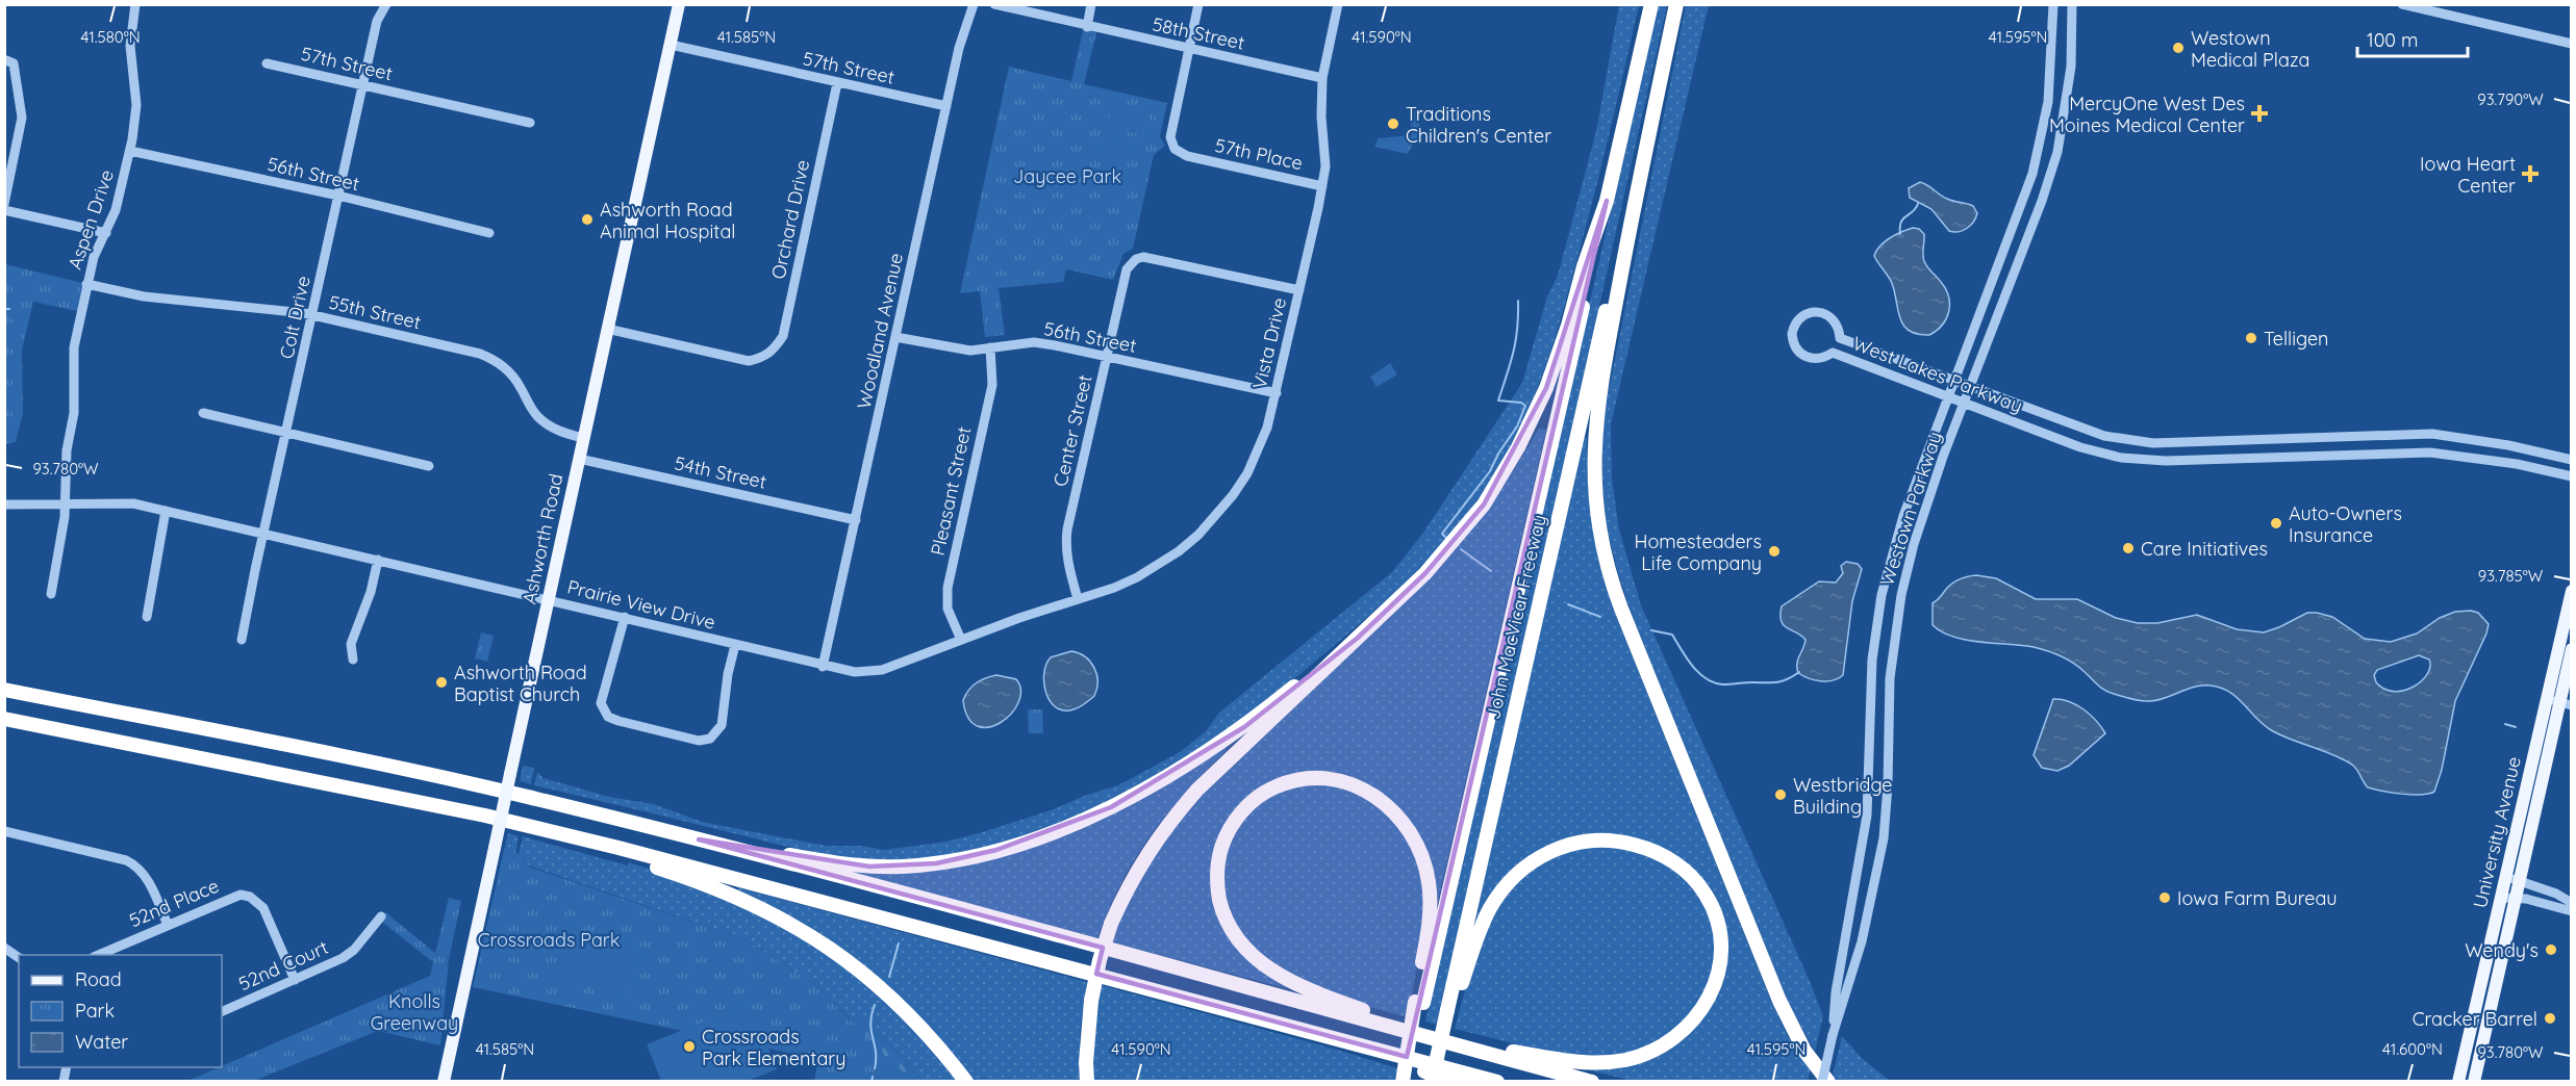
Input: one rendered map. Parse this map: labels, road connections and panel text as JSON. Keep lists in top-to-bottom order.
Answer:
{
  "streets": {
    "highway": ["John MacVicar Freeway"],
    "main road": ["Ashworth Road", "University Avenue"],
    "street": [
      "58th Street",
      "57th Street",
      "57th Place",
      "56th Street",
      "Aspen Drive",
      "Orchard Drive",
      "55th Street",
      "Colt Drive",
      "Woodland Avenue",
      "Vista Drive",
      "West Lakes Parkway",
      "Center Street",
      "54th Street",
      "Pleasant Street",
      "Westown Parkway",
      "Prairie View Drive",
      "52nd Place",
      "52nd Court"
    ]
  },
  "crossings": [
    ["58th Street", "57th Place"],
    ["58th Street", "Vista Drive"],
    ["57th Street", "Orchard Drive"],
    ["57th Street", "Colt Drive"],
    ["57th Street", "Woodland Avenue"],
    ["57th Street", "Ashworth Road"],
    ["57th Place", "Vista Drive"],
    ["56th Street", "Aspen Drive"],
    ["56th Street", "Colt Drive"],
    ["56th Street", "Woodland Avenue"],
    ["56th Street", "Vista Drive"],
    ["56th Street", "Center Street"],
    ["56th Street", "Pleasant Street"],
    ["Aspen Drive", "55th Street"],
    ["Aspen Drive", "Prairie View Drive"],
    ["Orchard Drive", "Ashworth Road"],
    ["55th Street", "Colt Drive"],
    ["55th Street", "Ashworth Road"],
    ["Colt Drive", "Prairie View Drive"],
    ["Woodland Avenue", "54th Street"],
    ["Woodland Avenue", "Prairie View Drive"],
    ["Vista Drive", "Center Street"],
    ["Vista Drive", "Prairie View Drive"],
    ["West Lakes Parkway", "Westown Parkway"],
    ["Center Street", "Prairie View Drive"],
    ["54th Street", "Ashworth Road"],
    ["Pleasant Street", "Prairie View Drive"],
    ["Ashworth Road", "Prairie View Drive"],
    ["52nd Place", "52nd Court"]
  ],
  "parks": ["Jaycee Park", "Crossroads Park", "Knolls Greenway"],
  "places": {
    "other": [
      "Westown Medical Plaza",
      "Traditions Children's Center",
      "Ashworth Road Animal Hospital",
      "Telligen",
      "Auto-Owners Insurance",
      "Care Initiatives",
      "Homesteaders Life Company",
      "Ashworth Road Baptist Church",
      "Westbridge Building",
      "Iowa Farm Bureau",
      "Wendy's",
      "Cracker Barrel",
      "Crossroads Park Elementary"
    ],
    "health": ["MercyOne West Des Moines Medical Center", "Iowa Heart Center"]
  },
  "legend": ["Road", "Park", "Water"],
  "scale_bar": "100 m",
  "coordinates": [
    "41.580°N",
    "41.585°N",
    "41.590°N",
    "41.595°N",
    "93.790°W",
    "93.780°W",
    "93.785°W",
    "41.600°N"
  ]
}
